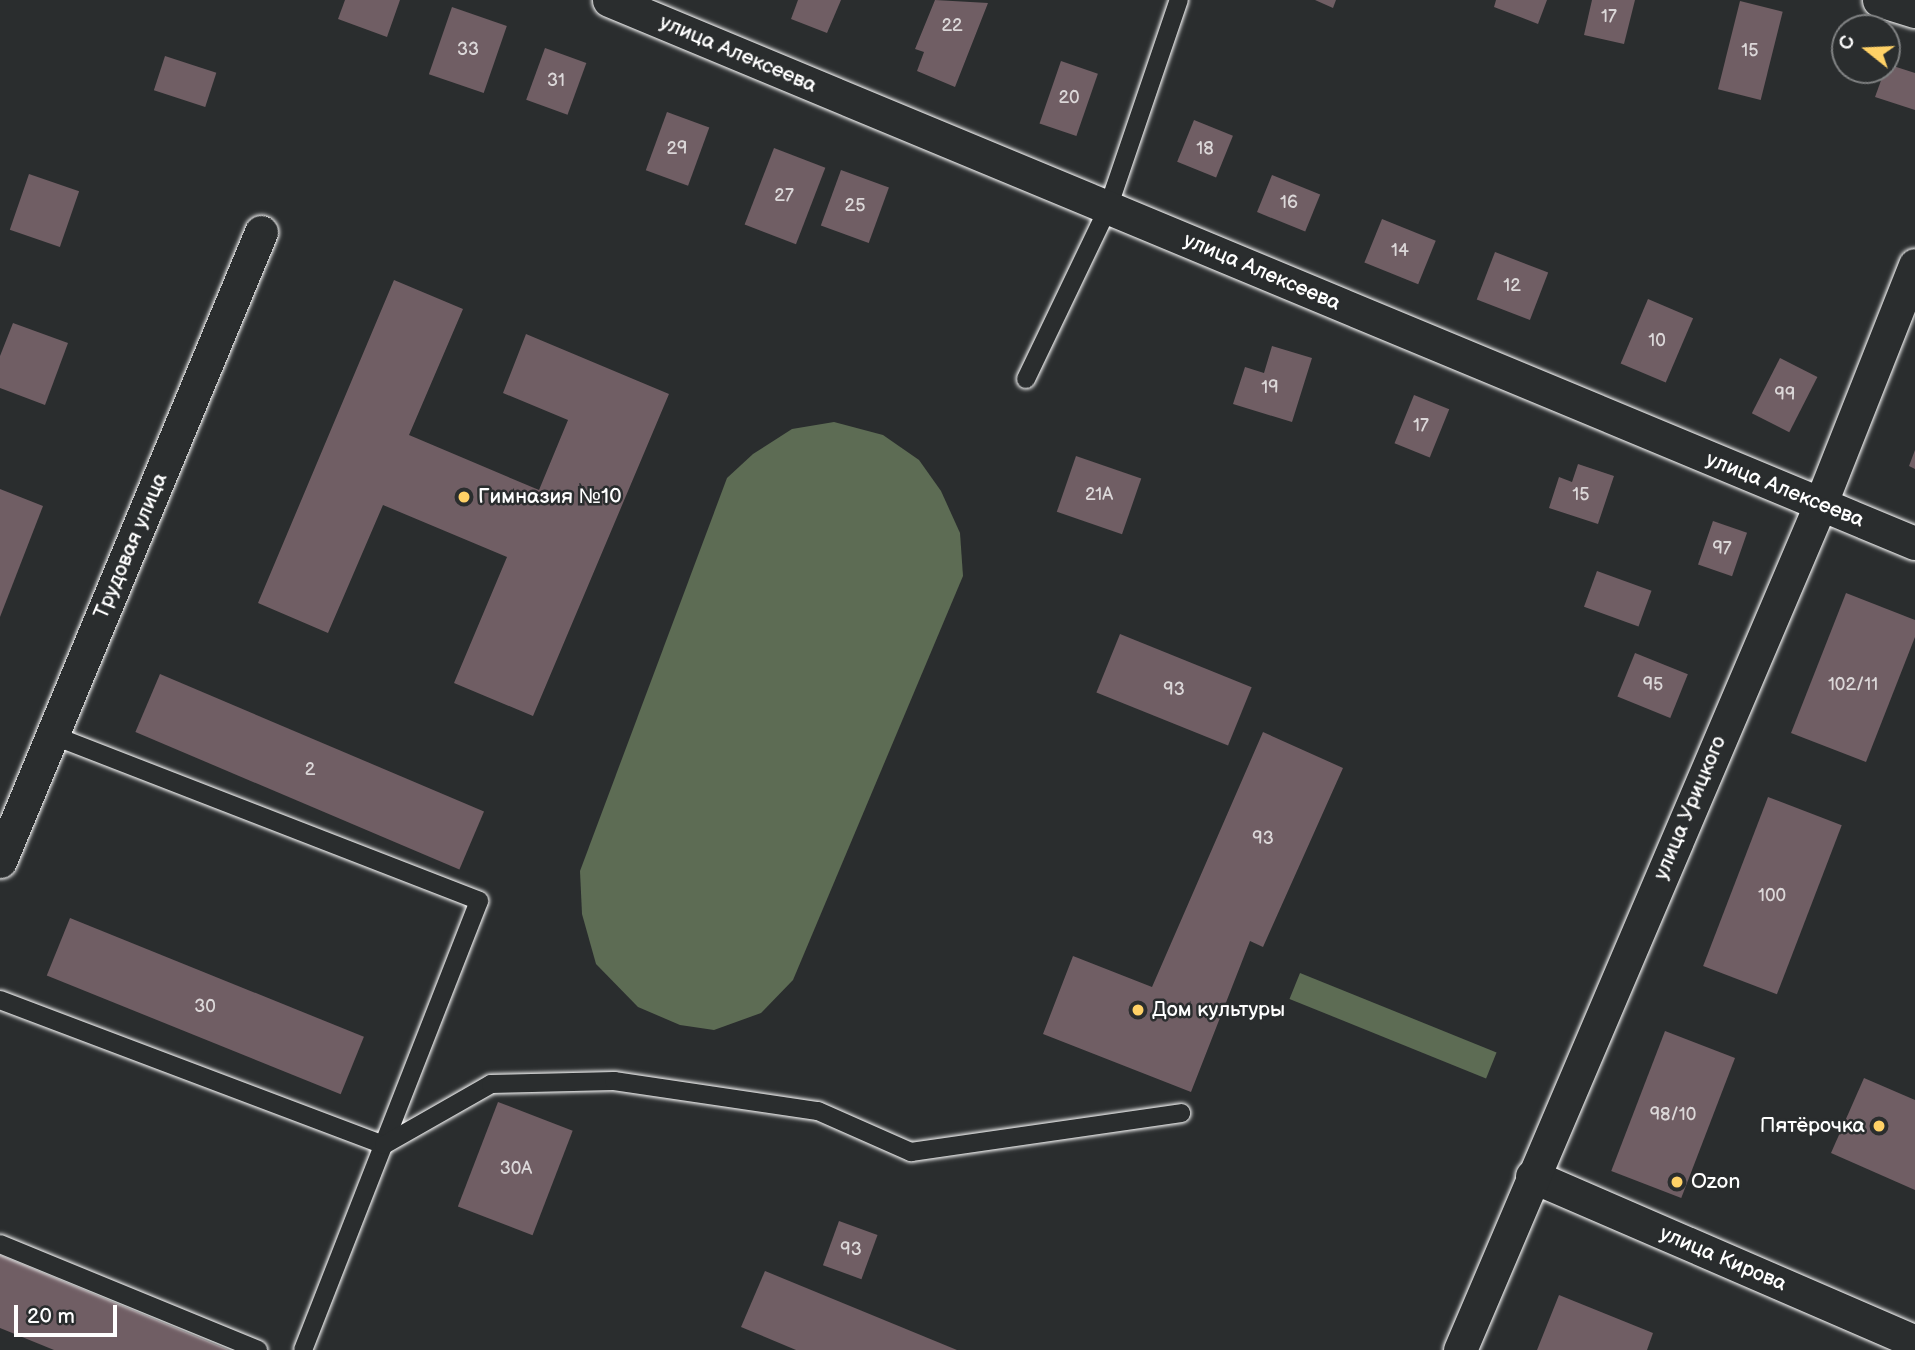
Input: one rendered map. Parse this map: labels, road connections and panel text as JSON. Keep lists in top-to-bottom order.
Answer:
{
  "streets": {
    "street": [
      "улица Алексеева",
      "Трудовая улица",
      "улица Урицкого",
      "улица Кирова"
    ]
  },
  "crossings": [
    ["улица Алексеева", "улица Урицкого"],
    ["улица Урицкого", "улица Кирова"]
  ],
  "places": [
    "Гимназия №10",
    "Дом культуры",
    "Пятёрочка",
    "Ozon"
  ],
  "house_numbers": [
    "17",
    "22",
    "33",
    "15",
    "31",
    "20",
    "29",
    "18",
    "27",
    "16",
    "25",
    "14",
    "12",
    "10",
    "19",
    "99",
    "17",
    "21А",
    "15",
    "97",
    "95",
    "102/11",
    "93",
    "2",
    "93",
    "100",
    "30",
    "98/10",
    "30А",
    "93"
  ],
  "scale_bar": "20 m",
  "north": "left"
}
